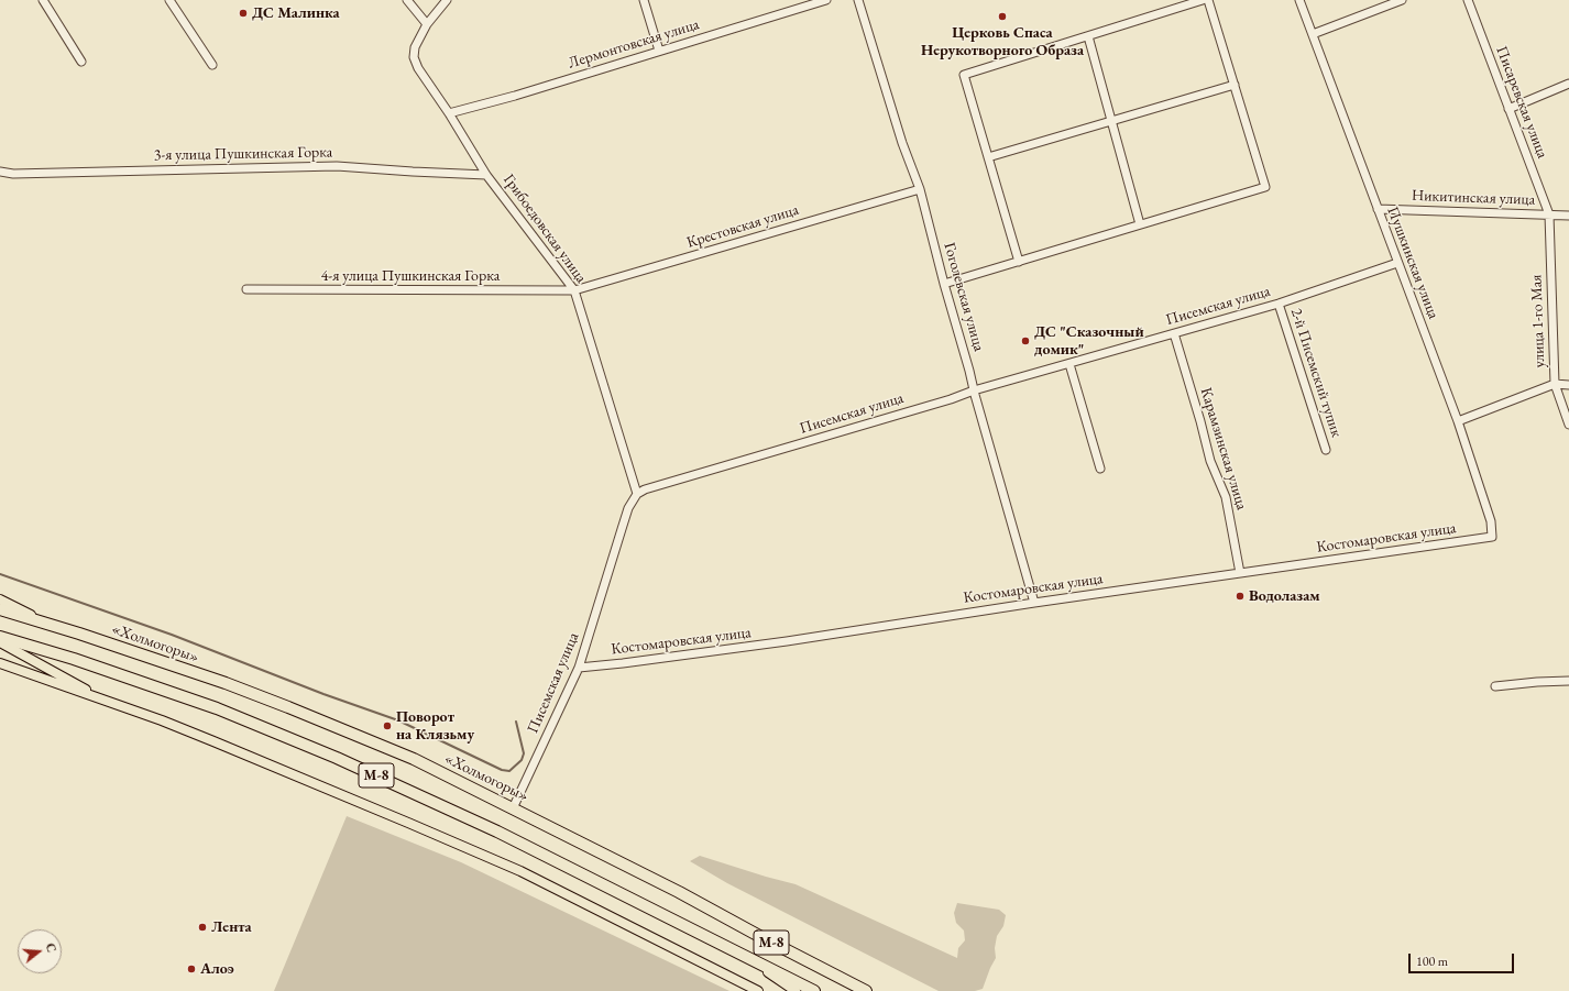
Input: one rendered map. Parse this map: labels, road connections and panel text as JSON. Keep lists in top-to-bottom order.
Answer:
{
  "streets": {
    "highway": ["«Холмогоры»", "М-8"],
    "street": [
      "Лермонтовская улица",
      "Писаревская улица",
      "3-я улица Пушкинская Горка",
      "Никитинская улица",
      "Крестовская улица",
      "Грибоедовская улица",
      "Пушкинская улица",
      "4-я улица Пушкинская Горка",
      "Гоголевская улица",
      "Писемская улица",
      "улица 1-го Мая",
      "2-й Писемский тупик",
      "Карамзинская улица",
      "Костомаровская улица"
    ]
  },
  "crossings": [
    ["Лермонтовская улица", "Грибоедовская улица"],
    ["Писаревская улица", "Никитинская улица"],
    ["Писаревская улица", "улица 1-го Мая"],
    ["3-я улица Пушкинская Горка", "Грибоедовская улица"],
    ["Никитинская улица", "Пушкинская улица"],
    ["Никитинская улица", "улица 1-го Мая"],
    ["Крестовская улица", "Грибоедовская улица"],
    ["Крестовская улица", "4-я улица Пушкинская Горка"],
    ["Крестовская улица", "Гоголевская улица"],
    ["Грибоедовская улица", "4-я улица Пушкинская Горка"],
    ["Грибоедовская улица", "Писемская улица"],
    ["Пушкинская улица", "Писемская улица"],
    ["Пушкинская улица", "Костомаровская улица"],
    ["Гоголевская улица", "Писемская улица"],
    ["Гоголевская улица", "Костомаровская улица"],
    ["Писемская улица", "2-й Писемский тупик"],
    ["Писемская улица", "Карамзинская улица"],
    ["Писемская улица", "Костомаровская улица"],
    ["Писемская улица", "«Холмогоры»"],
    ["Карамзинская улица", "Костомаровская улица"]
  ],
  "places": [
    "ДС Малинка",
    "Церковь Спаса Нерукотворного Образа",
    "ДС \"Сказочный домик\"",
    "Водолазам",
    "Поворот на Клязьму",
    "Лента",
    "Алоэ"
  ],
  "scale_bar": "100 m",
  "north": "right"
}
